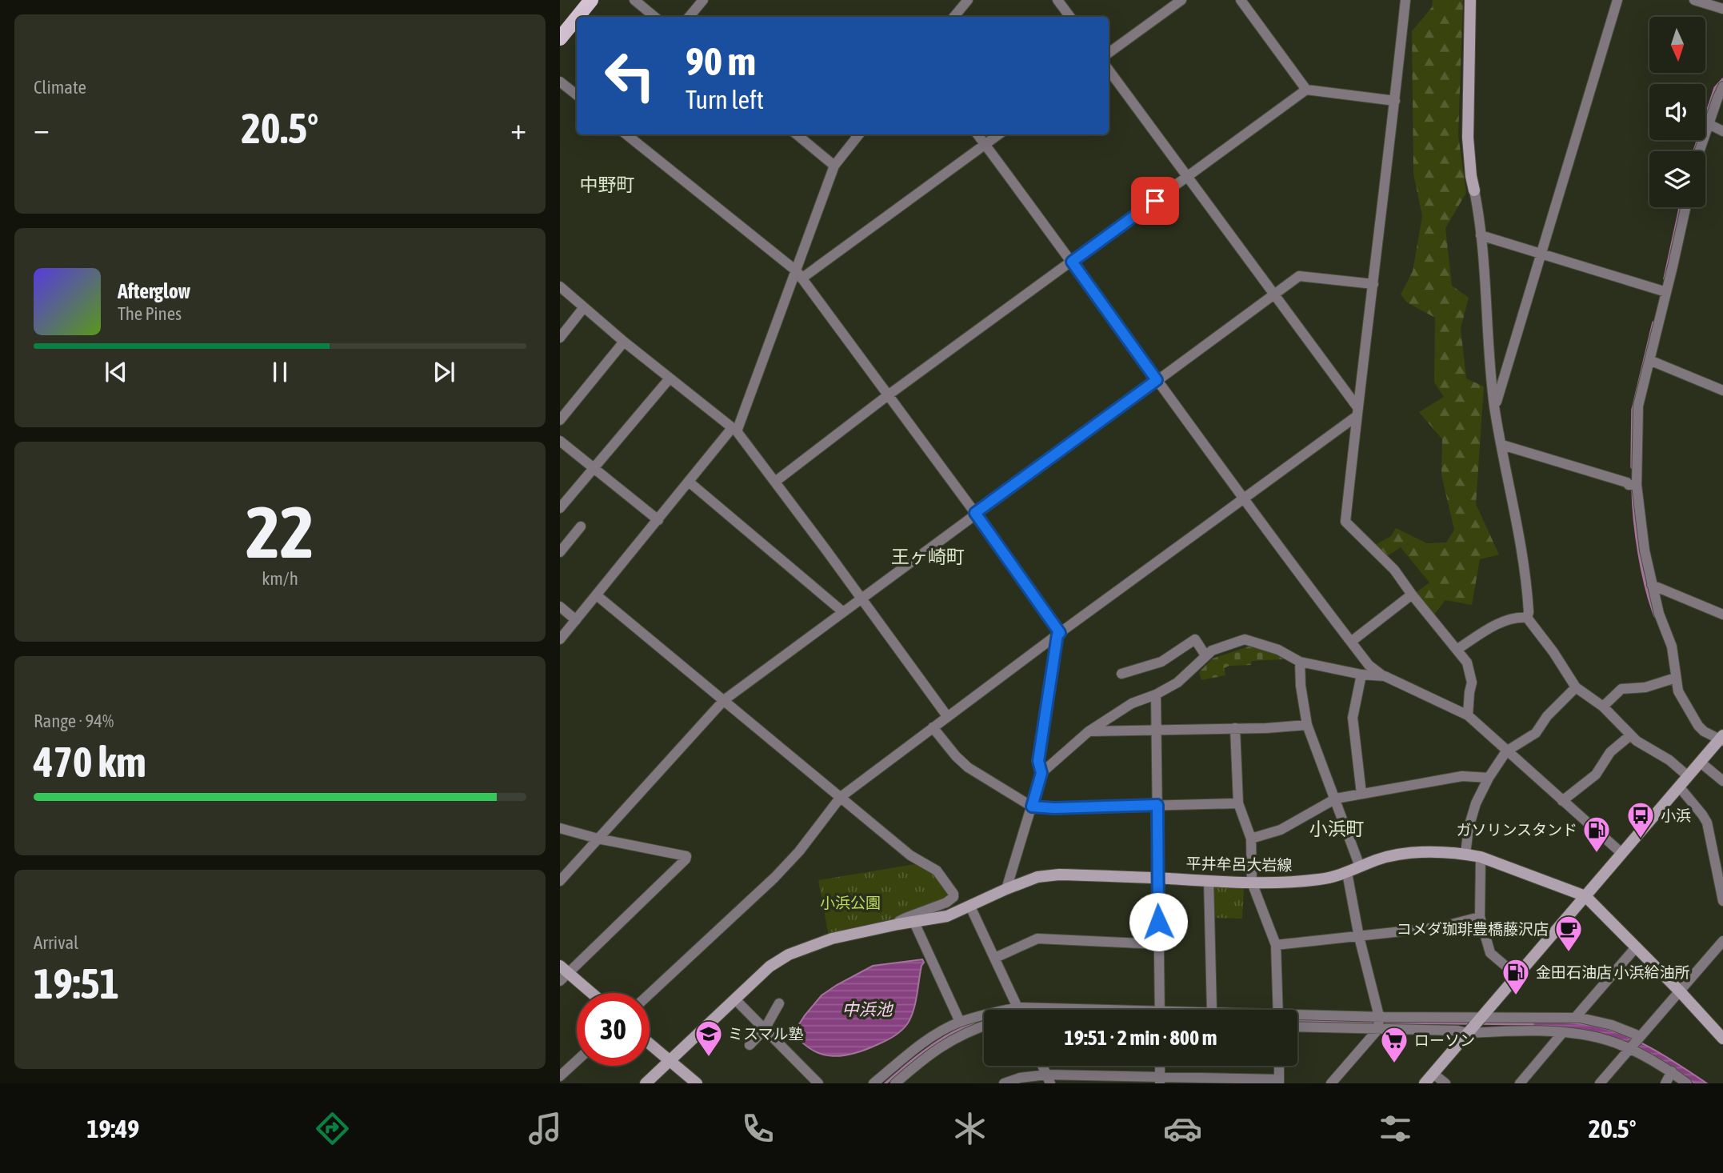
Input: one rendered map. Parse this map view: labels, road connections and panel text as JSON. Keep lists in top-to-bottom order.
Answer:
{
  "streets": {
    "main road": ["平井牟呂大岩線"]
  },
  "districts": ["中野町", "王ヶ崎町", "小浜町"],
  "water": ["中浜池"],
  "parks": ["小浜公園"],
  "places": {
    "bus stop": ["小浜"],
    "fuel station": ["ガソリンスタンド", "金田石油店 小浜給油所"],
    "cafe": ["コメダ珈琲豊橋藤沢店"],
    "school or university": ["ミスマル塾"],
    "supermarket": ["ローソン"]
  },
  "north": "bottom",
  "page": {
    "tile": [
      "Climate",
      ["22", "km/h"],
      ["Range · 94%", "470 km"],
      ["Arrival", "19:51"]
    ],
    "turn": ["90 m", "Turn left"],
    "heat": ["−", "20.5°", "+"],
    "song": ["Afterglow", "The Pines"],
    "limit": "30",
    "trip": "19:51 · 2 min · 800 m",
    "tabs": ["19:49", "20.5°"]
  }
}
